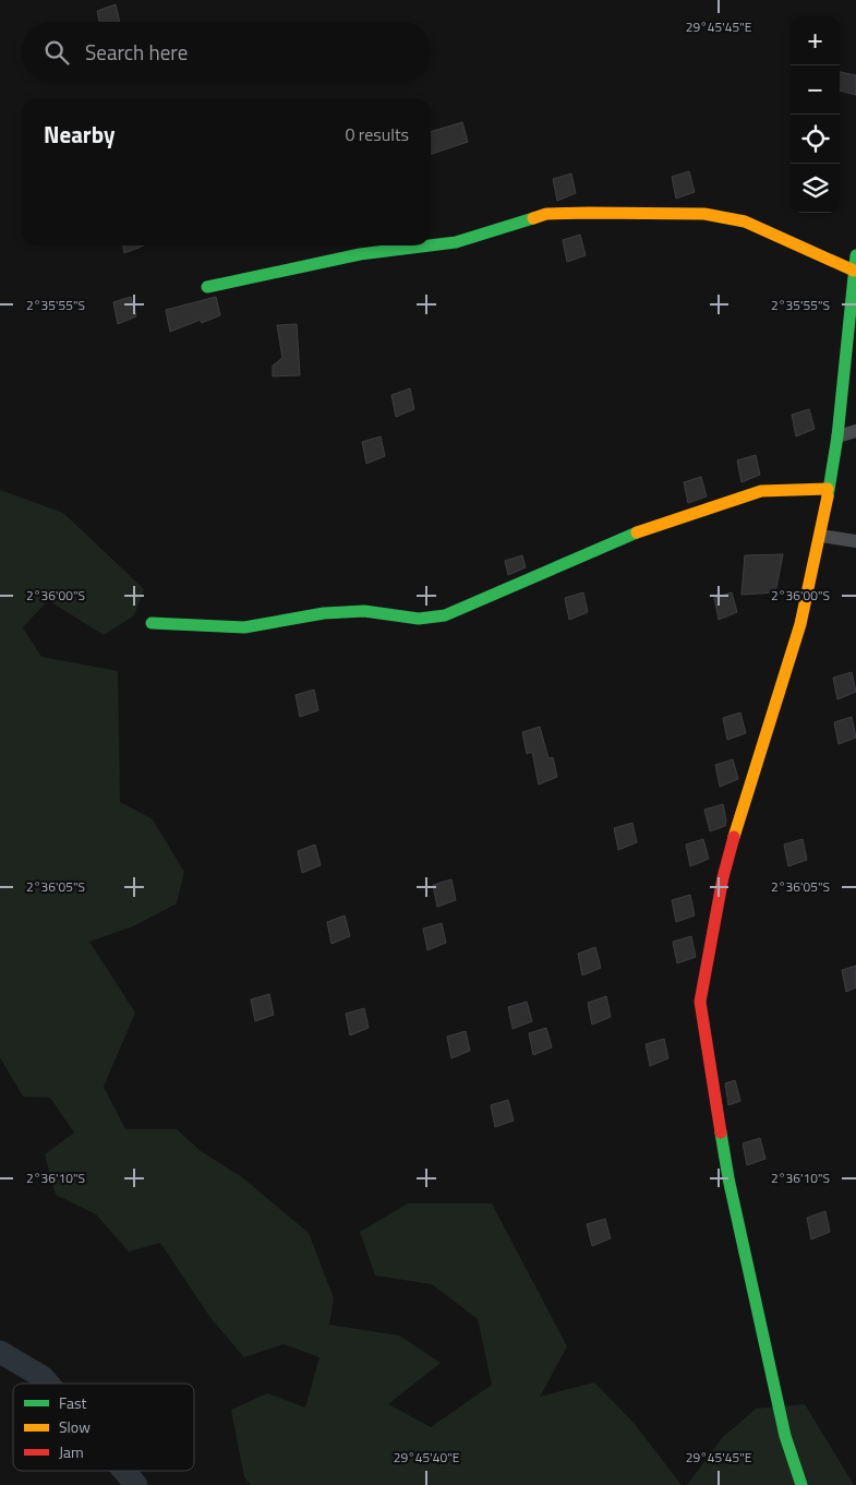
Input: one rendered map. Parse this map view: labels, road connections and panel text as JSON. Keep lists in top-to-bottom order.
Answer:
{
  "legend": ["Fast", "Slow", "Jam"],
  "page": {
    "map_buttons": ["+", "−"],
    "search": "Search here",
    "heading": ["Nearby", "0 results"]
  },
  "coordinates": [
    "29°45'45\"E",
    "2°35'55\"S",
    "2°36'00\"S",
    "2°36'05\"S",
    "2°36'10\"S",
    "29°45'40\"E"
  ]
}
